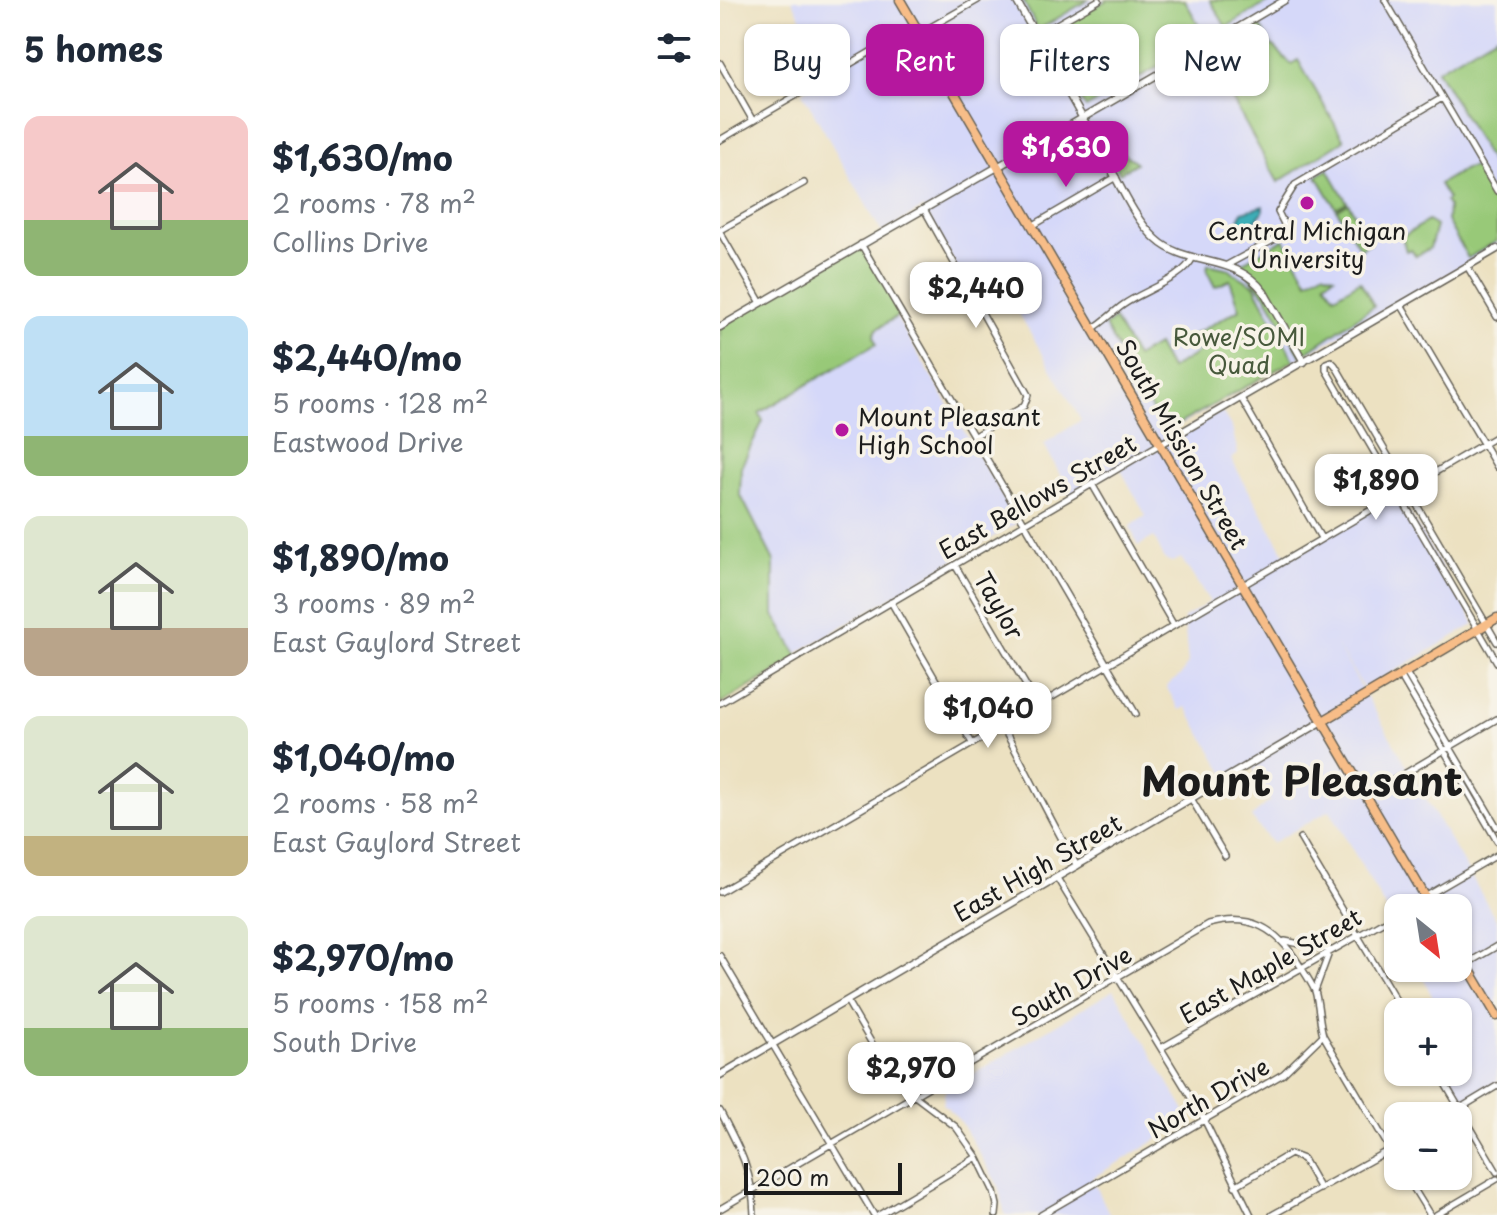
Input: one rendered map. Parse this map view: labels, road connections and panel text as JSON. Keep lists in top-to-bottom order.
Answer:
{
  "streets": {
    "main road": ["South Mission Street", "East High Street"],
    "street": [
      "East Bellows Street",
      "Taylor",
      "East Maple Street",
      "South Drive",
      "North Drive"
    ]
  },
  "crossings": [
    ["South Mission Street", "East Bellows Street"],
    ["South Mission Street", "East High Street"],
    ["East Bellows Street", "Taylor"],
    ["East Maple Street", "South Drive"]
  ],
  "districts": ["Mount Pleasant"],
  "parks": ["Rowe/SOMI Quad"],
  "places": ["Central Michigan University", "Mount Pleasant High School"],
  "scale_bar": "200 m",
  "north": "bottom right",
  "page": {
    "heading": "5 homes",
    "chip": [
      "Buy",
      "Rent",
      "Filters",
      "New"
    ],
    "list": [
      {
        "name": "$1,630/mo",
        "note": "2 rooms · 78 m² · Collins Drive"
      },
      {
        "name": "$2,440/mo",
        "note": "5 rooms · 128 m² · Eastwood Drive"
      },
      {
        "name": "$1,890/mo",
        "note": "3 rooms · 89 m² · East Gaylord Street"
      },
      {
        "name": "$1,040/mo",
        "note": "2 rooms · 58 m² · East Gaylord Street"
      },
      {
        "name": "$2,970/mo",
        "note": "5 rooms · 158 m² · South Drive"
      }
    ],
    "price": [
      "$1,630",
      "$2,440",
      "$1,890",
      "$1,040",
      "$2,970"
    ],
    "map_buttons": ["+", "−"],
    "scale": "200 m"
  }
}
